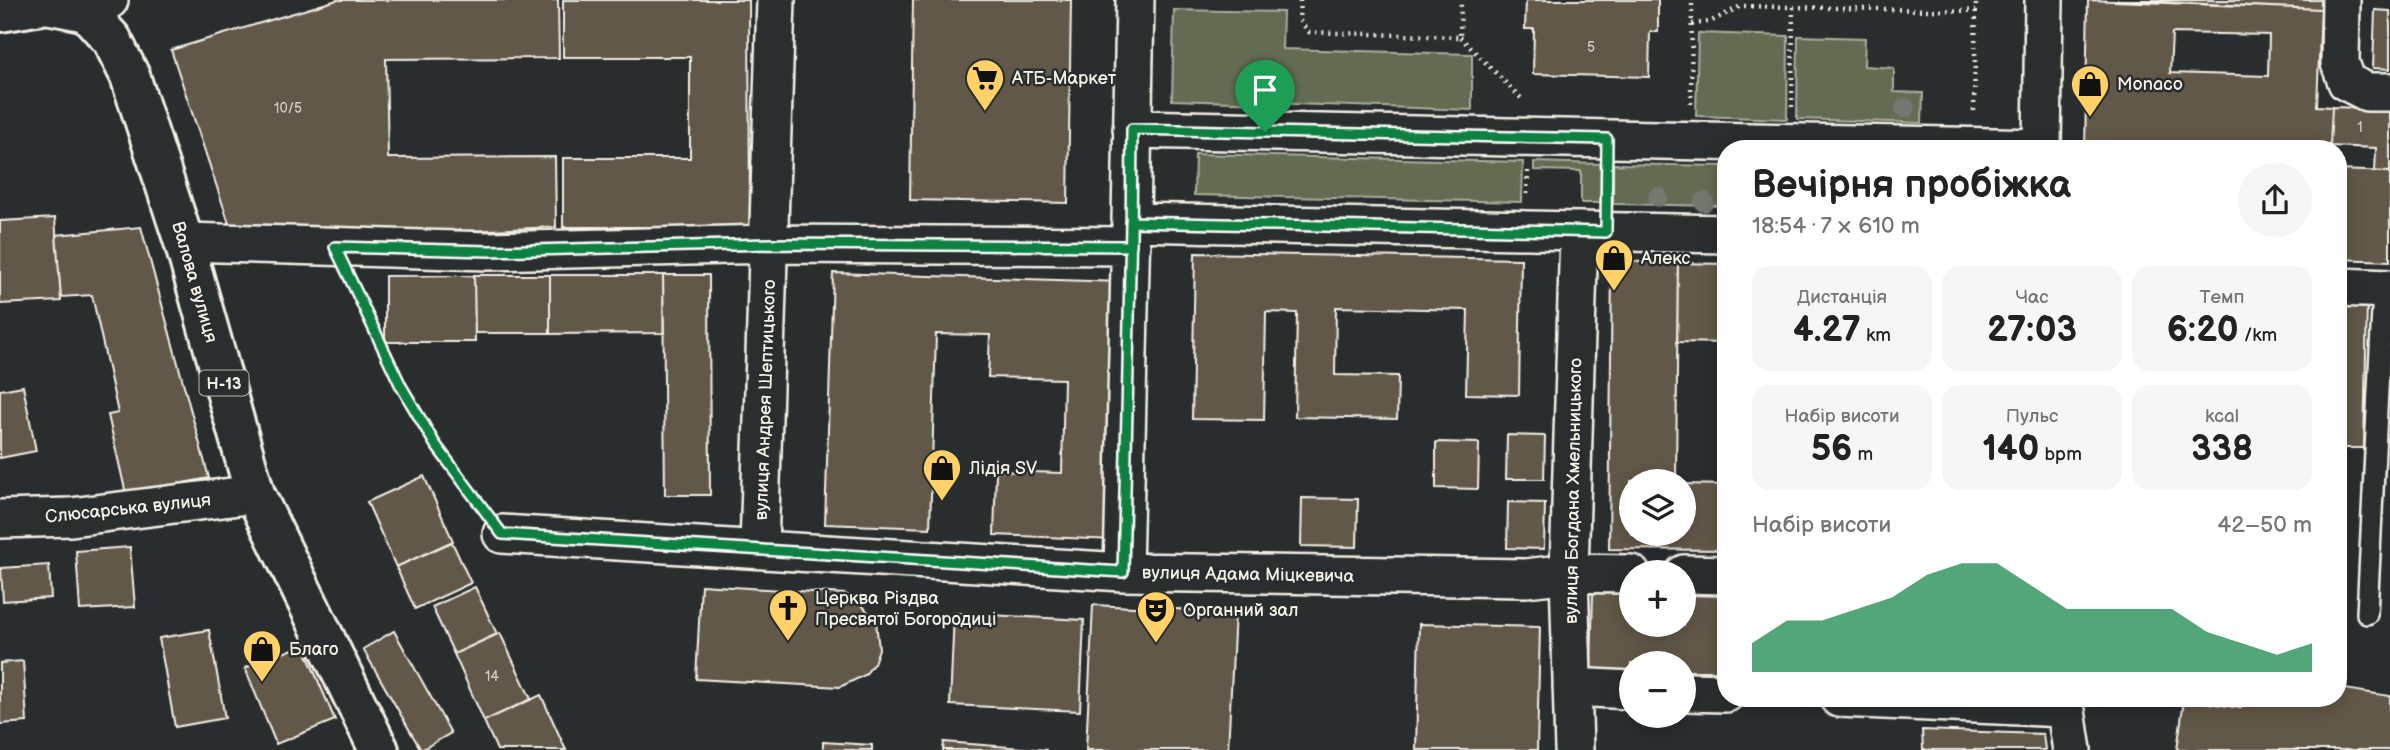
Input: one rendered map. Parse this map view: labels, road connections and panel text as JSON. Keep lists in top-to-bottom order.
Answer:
{
  "streets": {
    "main road": ["Валова вулиця", "Н-13"],
    "street": [
      "вулиця Андрея Шептицького",
      "вулиця Богдана Хмельницького",
      "Слюсарська вулиця",
      "вулиця Адама Міцкевича"
    ]
  },
  "crossings": [
    ["Валова вулиця", "Н-13"],
    ["Валова вулиця", "Слюсарська вулиця"],
    ["вулиця Андрея Шептицького", "вулиця Адама Міцкевича"],
    ["вулиця Богдана Хмельницького", "вулиця Адама Міцкевича"]
  ],
  "places": {
    "supermarket": ["АТБ-Маркет"],
    "shop": [
      "Monaco",
      "Алекс",
      "Лідія SV",
      "Благо"
    ],
    "church": ["Церква Різдва Пресвятої Богородиці"],
    "theatre": ["Органний зал"]
  },
  "house_numbers": [
    "5",
    "10/5",
    "1",
    "14"
  ],
  "page": {
    "heading": ["Вечірня пробіжка", "18:54 · 7 × 610 m"],
    "stats": [
      ["Дистанція", "4.27 km"],
      ["Час", "27:03"],
      ["Темп", "6:20 /km"],
      ["Набір висоти", "56 m"],
      ["Пульс", "140 bpm"],
      ["kcal", "338"]
    ],
    "map_buttons": ["+", "−"],
    "chart": ["Набір висоти", "42–50 m"]
  }
}
